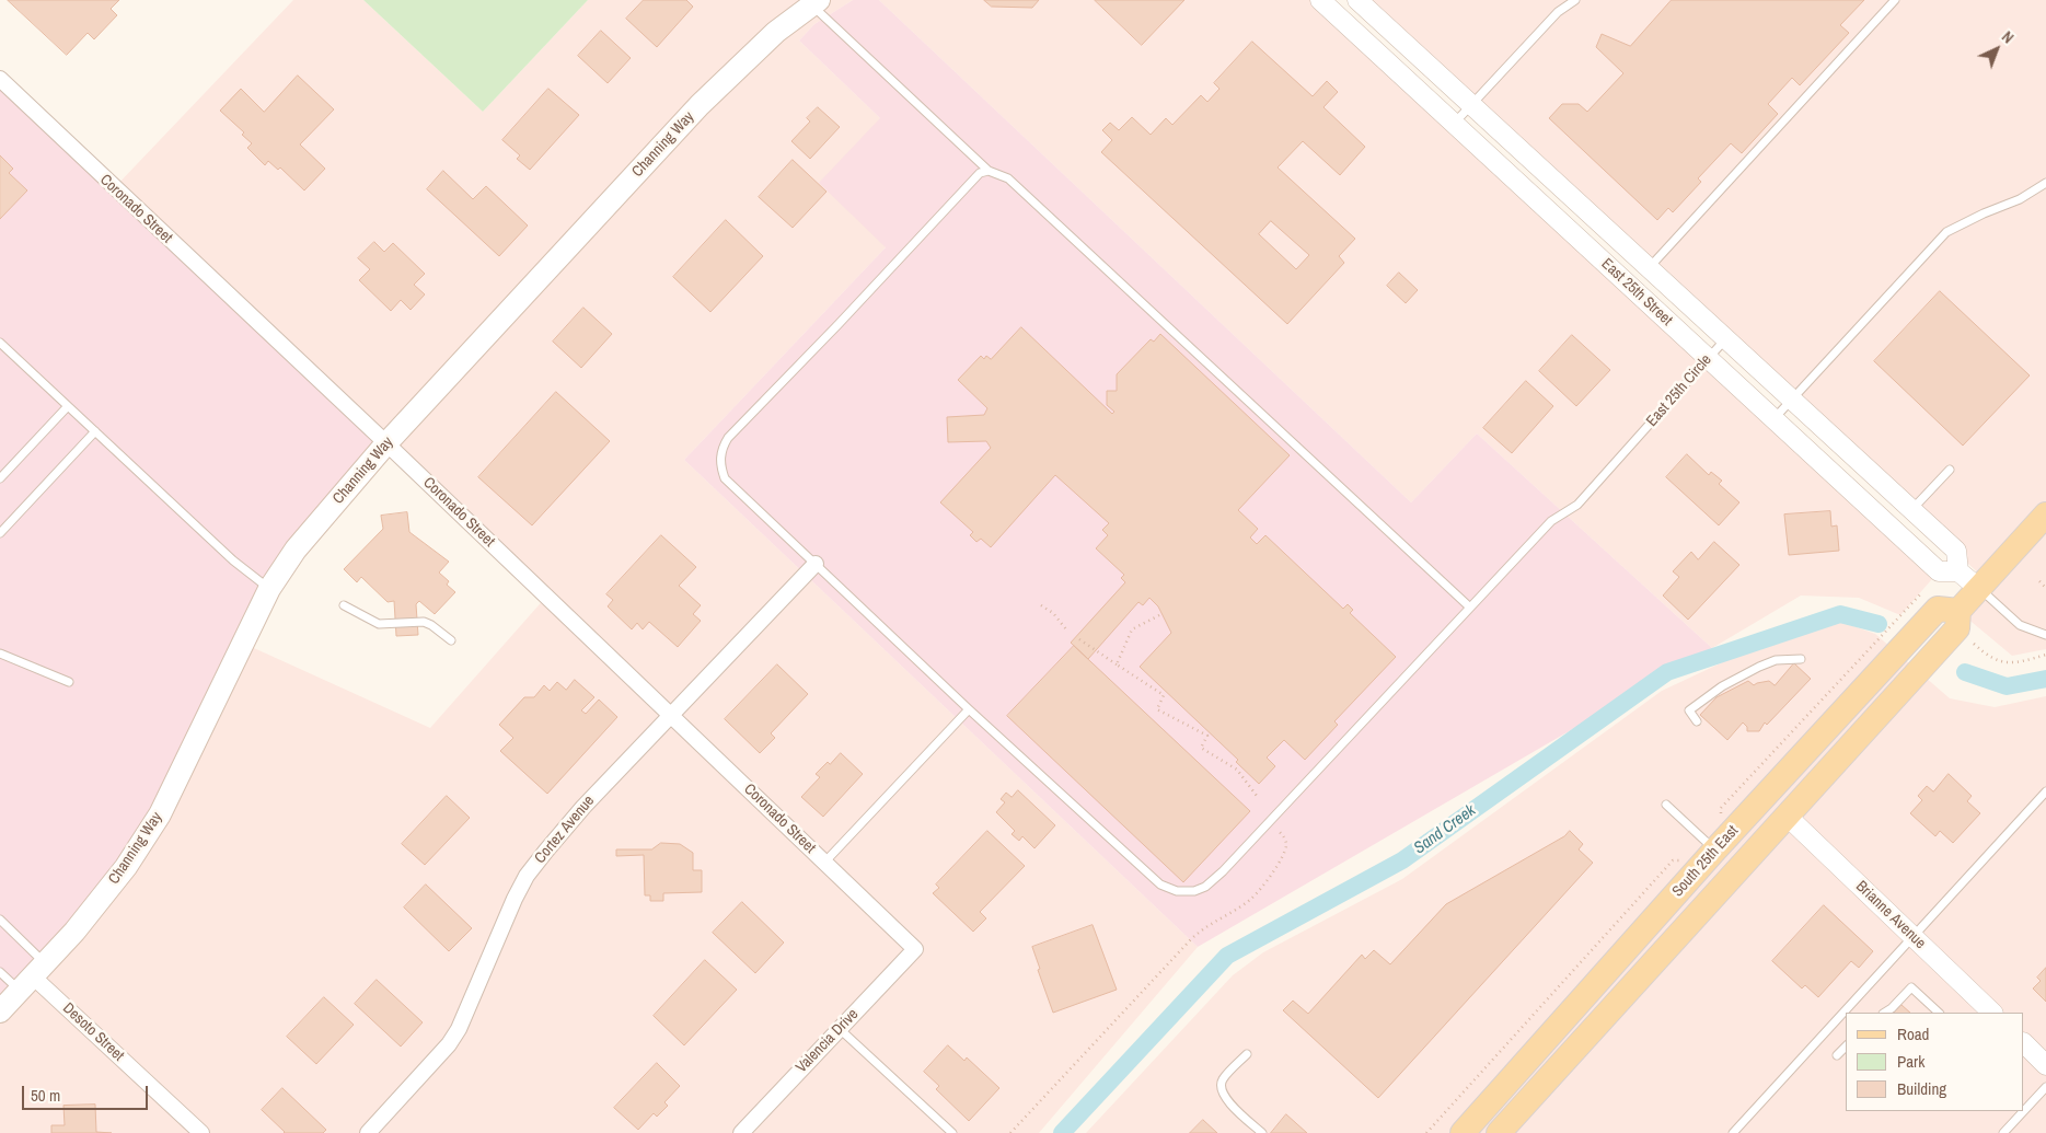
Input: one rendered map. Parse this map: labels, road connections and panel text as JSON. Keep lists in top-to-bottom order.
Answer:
{
  "streets": {
    "main road": ["Channing Way", "South 25th East"],
    "street": [
      "Coronado Street",
      "East 25th Street",
      "Cortez Avenue",
      "Brianne Avenue",
      "Desoto Street",
      "Valencia Drive"
    ],
    "lane": ["East 25th Circle"]
  },
  "crossings": [
    ["Channing Way", "Coronado Street"],
    ["Channing Way", "Desoto Street"],
    ["Coronado Street", "Cortez Avenue"],
    ["Coronado Street", "Valencia Drive"],
    ["East 25th Street", "East 25th Circle"],
    ["East 25th Street", "South 25th East"],
    ["East 25th Circle", "Cortez Avenue"],
    ["South 25th East", "Brianne Avenue"]
  ],
  "water": ["Sand Creek"],
  "legend": ["Road", "Park", "Building"],
  "scale_bar": "50 m",
  "north": "top right"
}
